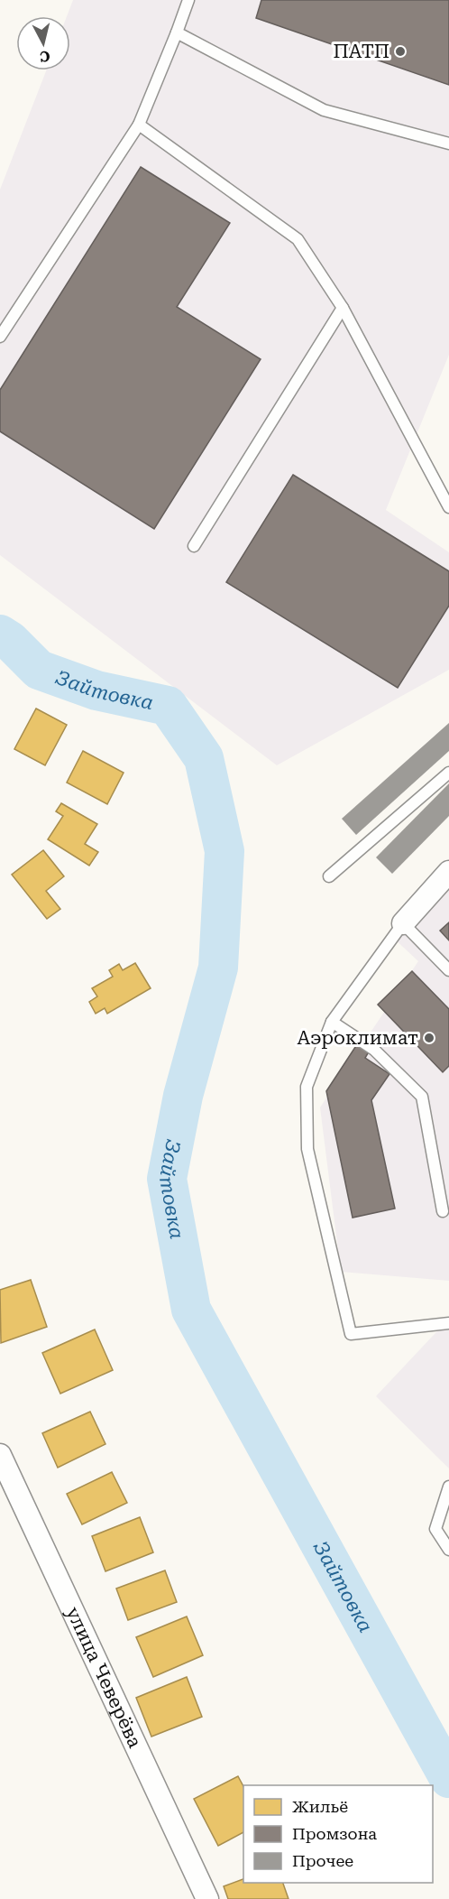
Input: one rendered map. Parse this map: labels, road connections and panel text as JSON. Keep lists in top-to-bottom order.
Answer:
{
  "streets": {
    "street": ["улица Чеверёва"]
  },
  "water": ["Зайтовка"],
  "places": ["ПАТП", "Аэроклимат"],
  "legend": ["Жильё", "Промзона", "Прочее"],
  "north": "bottom"
}
